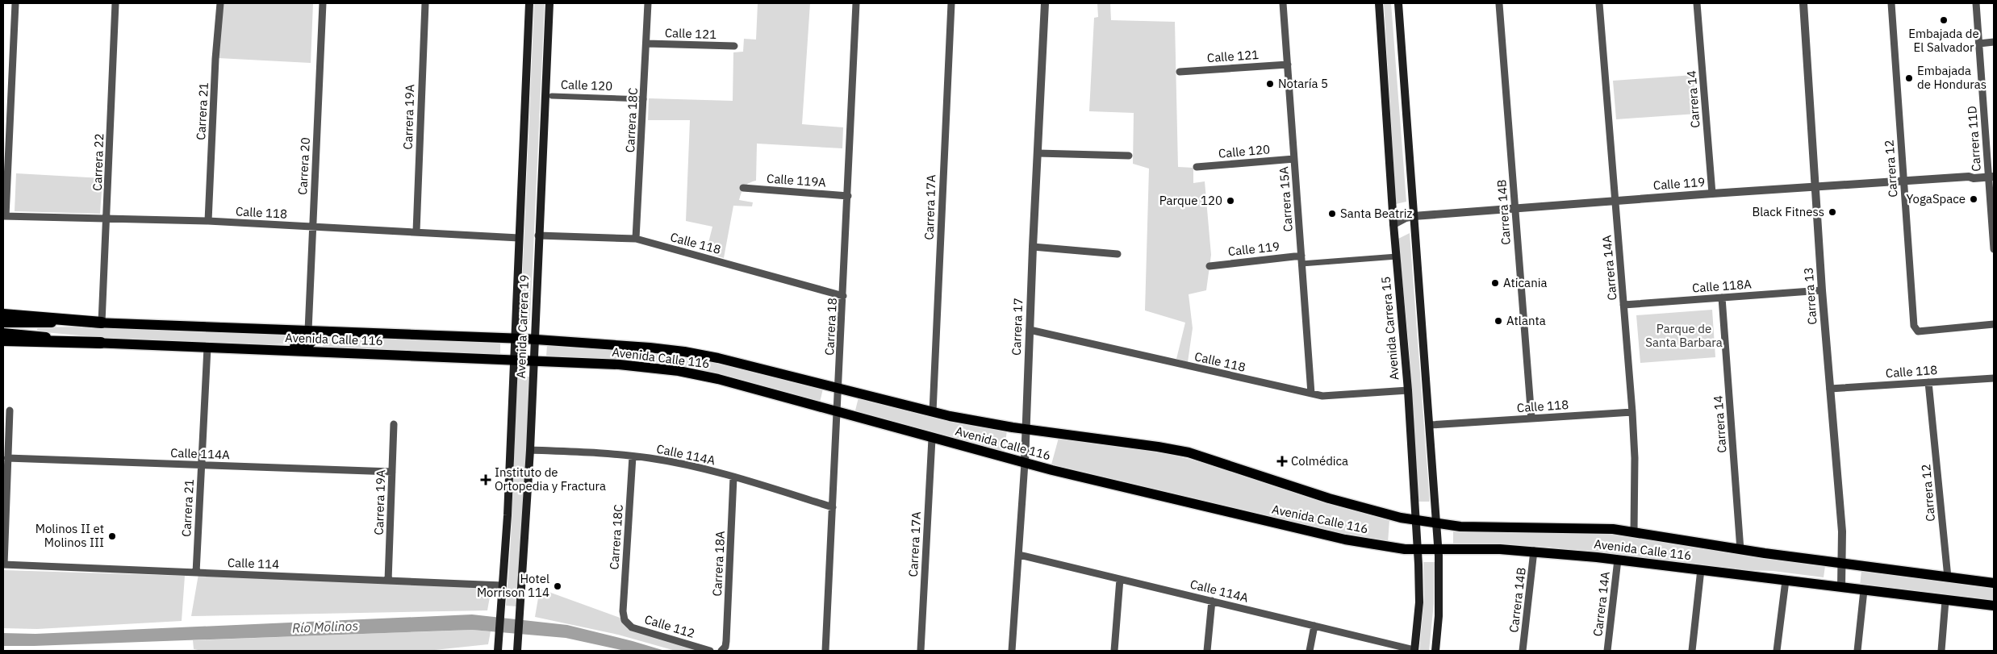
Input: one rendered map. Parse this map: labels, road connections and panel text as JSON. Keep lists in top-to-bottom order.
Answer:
{
  "streets": {
    "main road": ["Avenida Carrera 19", "Avenida Carrera 15", "Avenida Calle 116"],
    "street": [
      "Calle 121",
      "Calle 120",
      "Carrera 14",
      "Carrera 21",
      "Carrera 19A",
      "Carrera 18C",
      "Carrera 11D",
      "Carrera 22",
      "Carrera 20",
      "Carrera 12",
      "Calle 119A",
      "Calle 119",
      "Carrera 15A",
      "Carrera 17A",
      "Carrera 14B",
      "Calle 118",
      "Carrera 14A",
      "Calle 118A",
      "Carrera 13",
      "Carrera 18",
      "Carrera 17",
      "Calle 114A",
      "Calle 114",
      "Carrera 18A",
      "Calle 112"
    ]
  },
  "crossings": [
    ["Calle 121", "Carrera 18C"],
    ["Calle 121", "Carrera 15A"],
    ["Calle 120", "Carrera 18C"],
    ["Calle 120", "Carrera 15A"],
    ["Carrera 14", "Calle 119"],
    ["Carrera 14", "Calle 118A"],
    ["Carrera 14", "Avenida Calle 116"],
    ["Carrera 21", "Calle 118"],
    ["Carrera 21", "Avenida Calle 116"],
    ["Carrera 21", "Calle 114A"],
    ["Carrera 21", "Calle 114"],
    ["Carrera 19A", "Calle 118"],
    ["Carrera 19A", "Calle 114A"],
    ["Carrera 19A", "Calle 114"],
    ["Carrera 18C", "Calle 118"],
    ["Carrera 18C", "Calle 114A"],
    ["Carrera 18C", "Calle 112"],
    ["Carrera 11D", "Calle 119"],
    ["Carrera 22", "Calle 118"],
    ["Carrera 22", "Avenida Calle 116"],
    ["Carrera 20", "Calle 118"],
    ["Carrera 20", "Avenida Calle 116"],
    ["Carrera 12", "Calle 119"],
    ["Carrera 12", "Calle 118"],
    ["Carrera 12", "Avenida Calle 116"],
    ["Calle 119A", "Carrera 18"],
    ["Calle 119", "Carrera 15A"],
    ["Calle 119", "Carrera 14B"],
    ["Calle 119", "Carrera 14A"],
    ["Calle 119", "Carrera 13"],
    ["Calle 119", "Avenida Carrera 15"],
    ["Carrera 15A", "Calle 118"],
    ["Carrera 17A", "Avenida Calle 116"],
    ["Carrera 14B", "Calle 118"],
    ["Carrera 14B", "Avenida Calle 116"],
    ["Calle 118", "Carrera 14A"],
    ["Calle 118", "Carrera 13"],
    ["Calle 118", "Avenida Carrera 19"],
    ["Calle 118", "Carrera 18"],
    ["Calle 118", "Carrera 17"],
    ["Calle 118", "Avenida Carrera 15"],
    ["Carrera 14A", "Calle 118A"],
    ["Carrera 14A", "Avenida Calle 116"],
    ["Calle 118A", "Carrera 13"],
    ["Carrera 13", "Avenida Calle 116"],
    ["Avenida Carrera 19", "Avenida Calle 116"],
    ["Avenida Carrera 19", "Calle 114A"],
    ["Avenida Carrera 19", "Calle 114"],
    ["Carrera 18", "Avenida Calle 116"],
    ["Carrera 18", "Calle 114A"],
    ["Carrera 17", "Avenida Calle 116"],
    ["Carrera 17", "Calle 114A"],
    ["Avenida Carrera 15", "Avenida Calle 116"],
    ["Avenida Carrera 15", "Calle 114A"],
    ["Calle 114A", "Carrera 18A"]
  ],
  "water": ["Río Molinos"],
  "parks": ["Parque de Santa Barbara"],
  "places": {
    "other": [
      "Embajada de El Salvador",
      "Embajada de Honduras",
      "Notaría 5",
      "YogaSpace",
      "Parque 120",
      "Black Fitness",
      "Santa Beatriz",
      "Aticania",
      "Atlanta",
      "Molinos II et Molinos III",
      "Hotel Morrison 114"
    ],
    "health": ["Colmédica", "Instituto de Ortopedia y Fractura"]
  }
}
